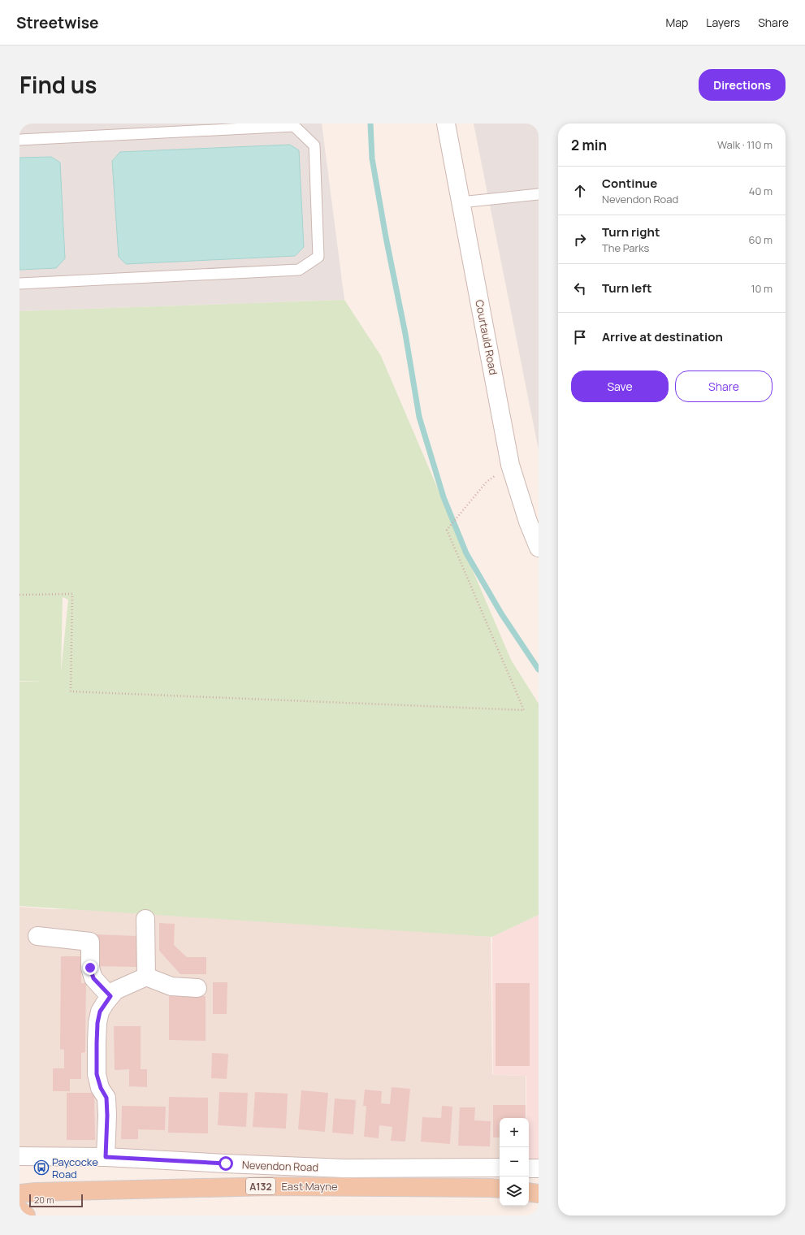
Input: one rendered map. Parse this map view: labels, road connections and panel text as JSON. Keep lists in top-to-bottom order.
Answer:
{
  "streets": {
    "main road": ["A132", "East Mayne"],
    "street": ["Courtauld Road", "Nevendon Road"]
  },
  "places": {
    "bus stop": ["Paycocke Road"]
  },
  "scale_bar": "20 m",
  "page": {
    "header": "Streetwise",
    "nav": ["Map", "Layers", "Share"],
    "title": "Find us",
    "buttons": [
      "Directions",
      ["Save", "Share"]
    ],
    "heading": ["2 min", "Walk · 110 m"],
    "list": [
      ["Continue", "Nevendon Road", "40 m"],
      ["Turn right", "The Parks", "60 m"],
      ["Turn left", "10 m"],
      "Arrive at destination"
    ],
    "map_buttons": ["+", "−"],
    "scale": "20 m"
  }
}
